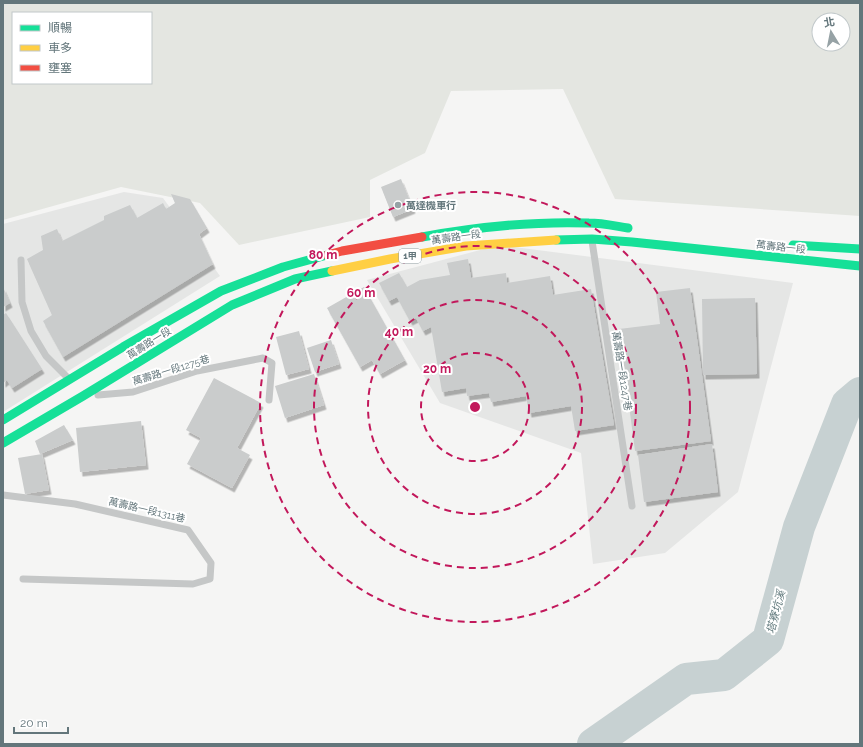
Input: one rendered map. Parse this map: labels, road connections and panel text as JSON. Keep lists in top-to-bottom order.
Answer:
{
  "streets": {
    "main road": ["萬壽路一段", "1甲"],
    "lane": ["萬壽路一段1275巷", "萬壽路一段1247巷", "萬壽路一段1311巷"]
  },
  "crossings": [
    ["萬壽路一段", "萬壽路一段1275巷"],
    ["萬壽路一段", "萬壽路一段1247巷"]
  ],
  "water": ["塔寮坑溪"],
  "places": ["萬達機車行"],
  "legend": ["順暢", "車多", "壅塞"],
  "scale_bar": "20 m",
  "north": "top",
  "rings": [
    "80 m",
    "60 m",
    "40 m",
    "20 m"
  ]
}
